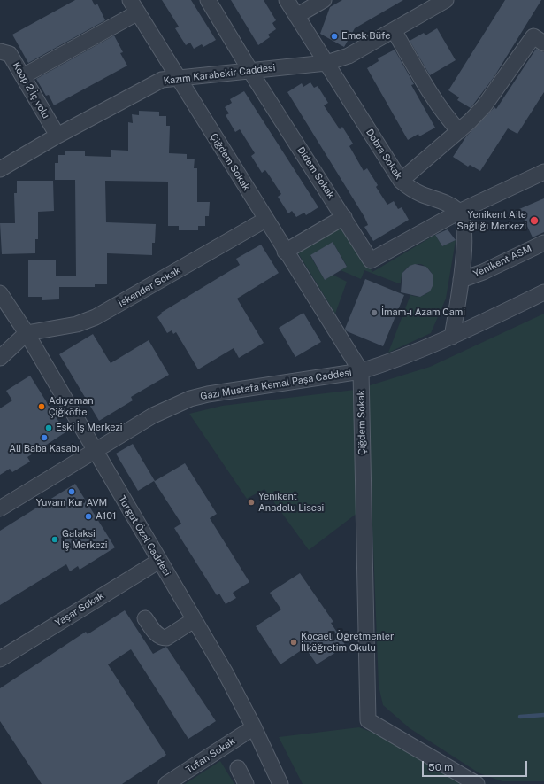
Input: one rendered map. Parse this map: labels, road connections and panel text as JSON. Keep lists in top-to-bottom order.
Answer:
{
  "streets": {
    "street": [
      "Kazım Karabekir Caddesi",
      "Koop 2 İç yolu",
      "Dobra Sokak",
      "Çiğdem Sokak",
      "Didem Sokak",
      "Yenikent ASM",
      "İskender Sokak",
      "Gazi Mustafa Kemal Paşa Caddesi",
      "Turgut Özal Caddesi",
      "Yaşar Sokak",
      "Tufan Sokak"
    ]
  },
  "crossings": [
    ["Kazım Karabekir Caddesi", "Koop 2 İç yolu"],
    ["Kazım Karabekir Caddesi", "Dobra Sokak"],
    ["Kazım Karabekir Caddesi", "Çiğdem Sokak"],
    ["Kazım Karabekir Caddesi", "Didem Sokak"],
    ["Dobra Sokak", "Didem Sokak"],
    ["Çiğdem Sokak", "İskender Sokak"],
    ["Çiğdem Sokak", "Gazi Mustafa Kemal Paşa Caddesi"],
    ["İskender Sokak", "Turgut Özal Caddesi"],
    ["Gazi Mustafa Kemal Paşa Caddesi", "Turgut Özal Caddesi"],
    ["Turgut Özal Caddesi", "Yaşar Sokak"],
    ["Turgut Özal Caddesi", "Tufan Sokak"]
  ],
  "places": [
    "Emek Büfe",
    "Yenikent Aile Sağlığı Merkezi",
    "İmam-ı Azam Cami",
    "Adıyaman Çiğköfte",
    "Eski İş Merkezi",
    "Ali Baba Kasabı",
    "Yuvam Kur AVM",
    "Yenikent Anadolu Lisesi",
    "A101",
    "Galaksi İş Merkezi",
    "Kocaeli Öğretmenler İlköğretim Okulu"
  ],
  "scale_bar": "50 m"
}
